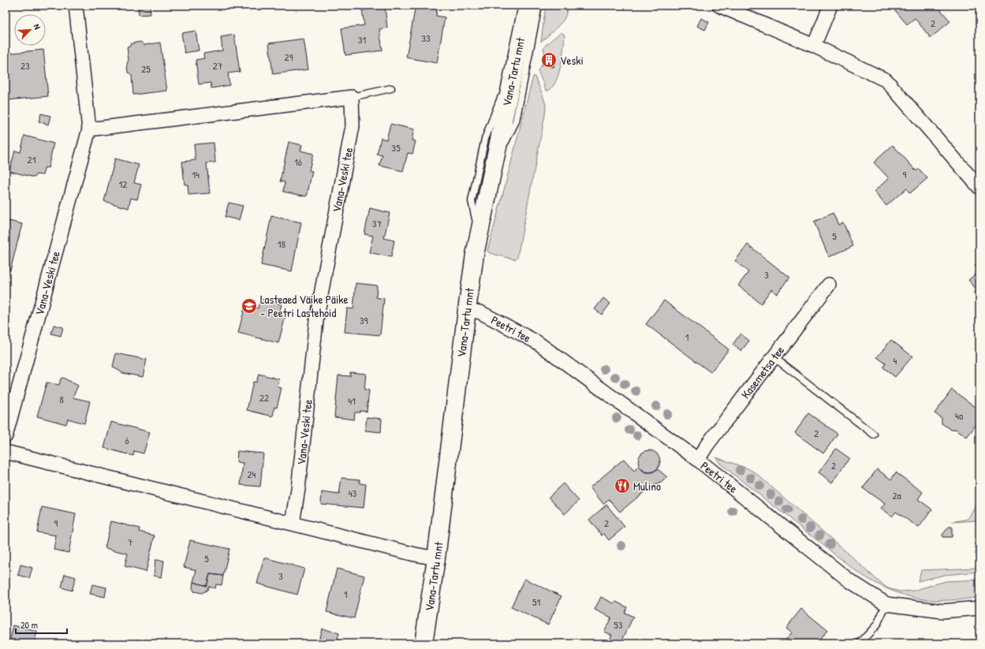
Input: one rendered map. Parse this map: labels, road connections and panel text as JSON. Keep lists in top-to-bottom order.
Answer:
{
  "streets": {
    "street": [
      "Vana-Tartu mnt",
      "Vana-Veski tee",
      "Peetri tee",
      "Kasemetsa tee"
    ]
  },
  "crossings": [
    ["Vana-Tartu mnt", "Peetri tee"],
    ["Peetri tee", "Kasemetsa tee"]
  ],
  "places": {
    "building": ["Veski"],
    "school or university": ["Lasteaed Väike Päike - Peetri Lastehoid"],
    "restaurant": ["Mulino"]
  },
  "house_numbers": [
    "2",
    "33",
    "31",
    "29",
    "23",
    "27",
    "25",
    "35",
    "21",
    "16",
    "14",
    "9",
    "12",
    "37",
    "5",
    "18",
    "3",
    "39",
    "1",
    "4",
    "22",
    "8",
    "41",
    "4a",
    "2",
    "6",
    "2",
    "24",
    "43",
    "2a",
    "9",
    "2",
    "7",
    "5",
    "3",
    "1",
    "51",
    "53"
  ],
  "scale_bar": "20 m",
  "north": "top right"
}
